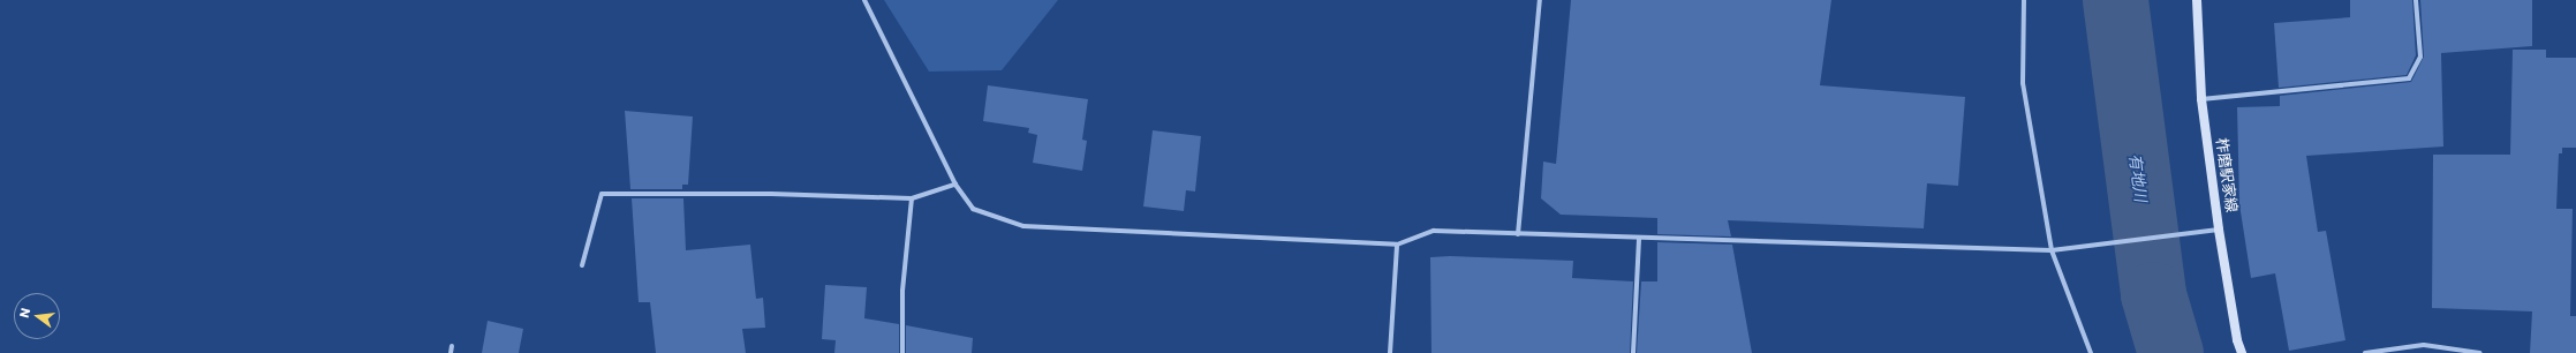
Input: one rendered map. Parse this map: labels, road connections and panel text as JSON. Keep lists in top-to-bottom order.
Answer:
{
  "streets": {
    "main road": ["柞磨駅家線"]
  },
  "water": ["有地川"],
  "north": "left"
}
